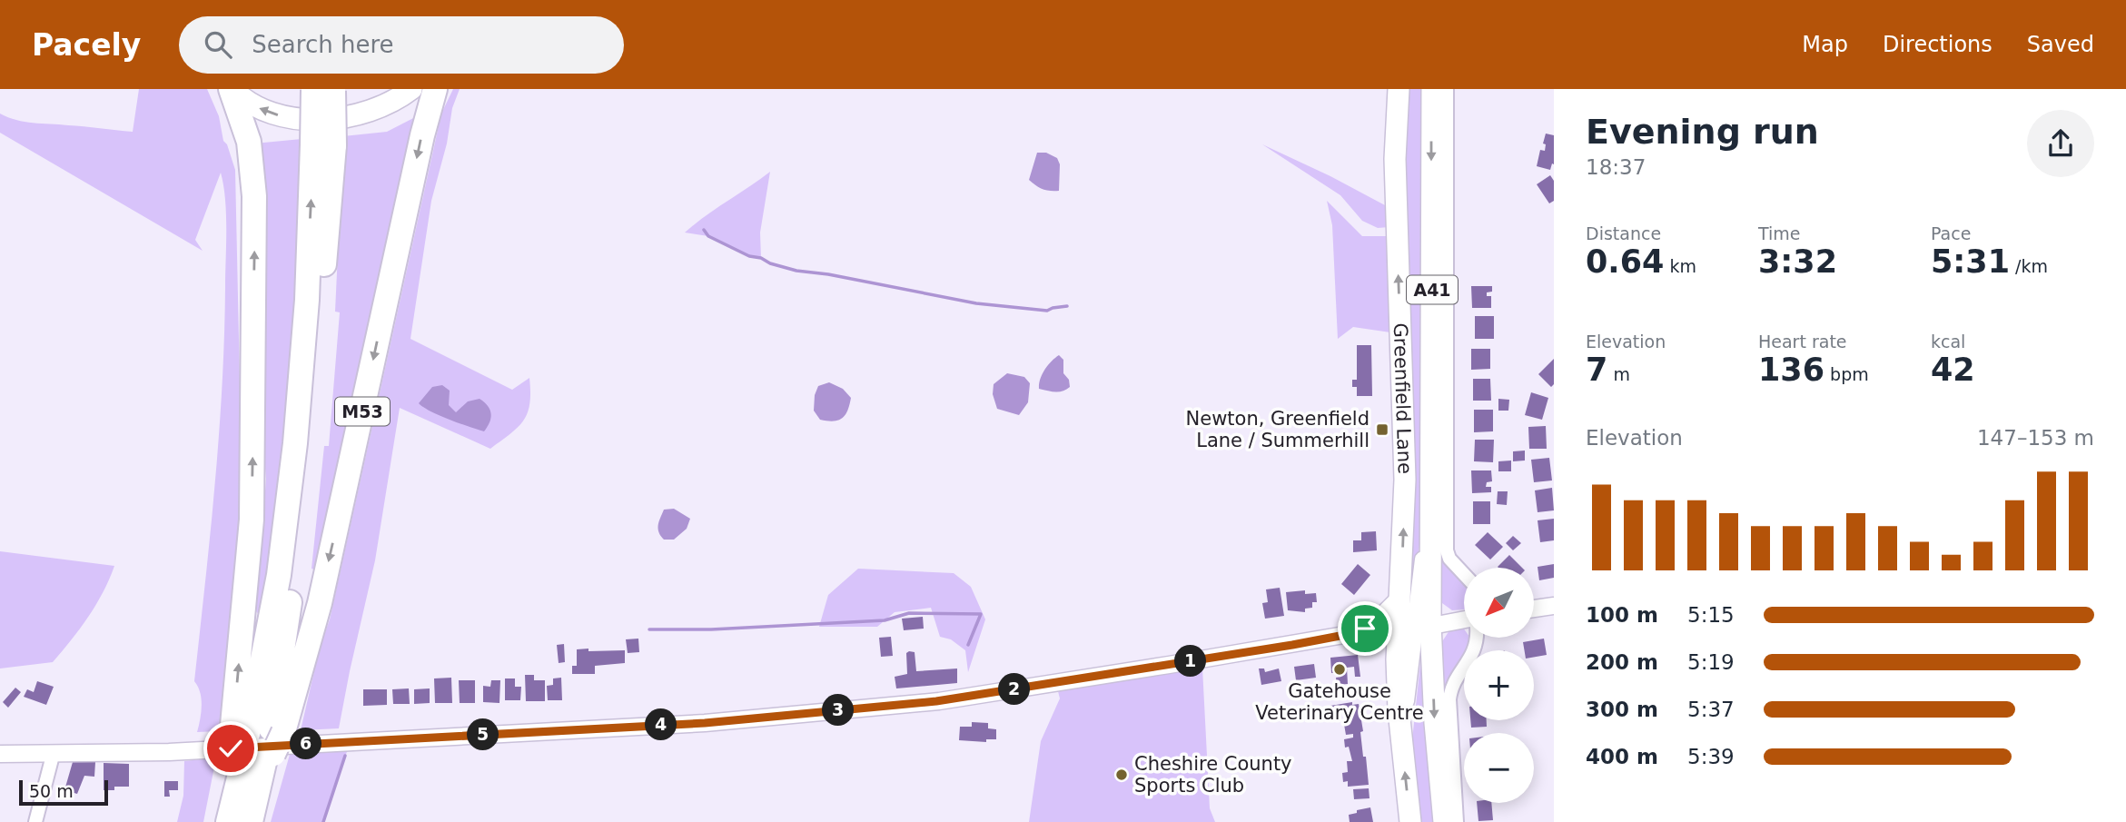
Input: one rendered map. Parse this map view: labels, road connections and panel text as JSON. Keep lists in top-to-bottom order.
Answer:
{
  "streets": {
    "highway": ["A41", "Greenfield Lane", "M53"]
  },
  "crossings": [
    ["A41", "Greenfield Lane"]
  ],
  "places": {
    "transit": ["Newton, Greenfield Lane / Summerhill"],
    "other": ["Gatehouse Veterinary Centre", "Cheshire County Sports Club"]
  },
  "scale_bar": "50 m",
  "north": "bottom left",
  "page": {
    "header": "Pacely",
    "search": "Search here",
    "nav": ["Map", "Directions", "Saved"],
    "heading": ["Evening run", "18:37"],
    "stats": [
      ["Distance", "0.64 km"],
      ["Time", "3:32"],
      ["Pace", "5:31 /km"],
      ["Elevation", "7 m"],
      ["Heart rate", "136 bpm"],
      ["kcal", "42"]
    ],
    "chart": ["Elevation", "147–153 m"],
    "map_buttons": ["+", "−"],
    "list": [
      {
        "name": "100 m",
        "note": "5:15"
      },
      {
        "name": "200 m",
        "note": "5:19"
      },
      {
        "name": "300 m",
        "note": "5:37"
      },
      {
        "name": "400 m",
        "note": "5:39"
      }
    ],
    "pins": [
      "1",
      "2",
      "3",
      "4",
      "5",
      "6"
    ],
    "scale": "50 m"
  }
}
